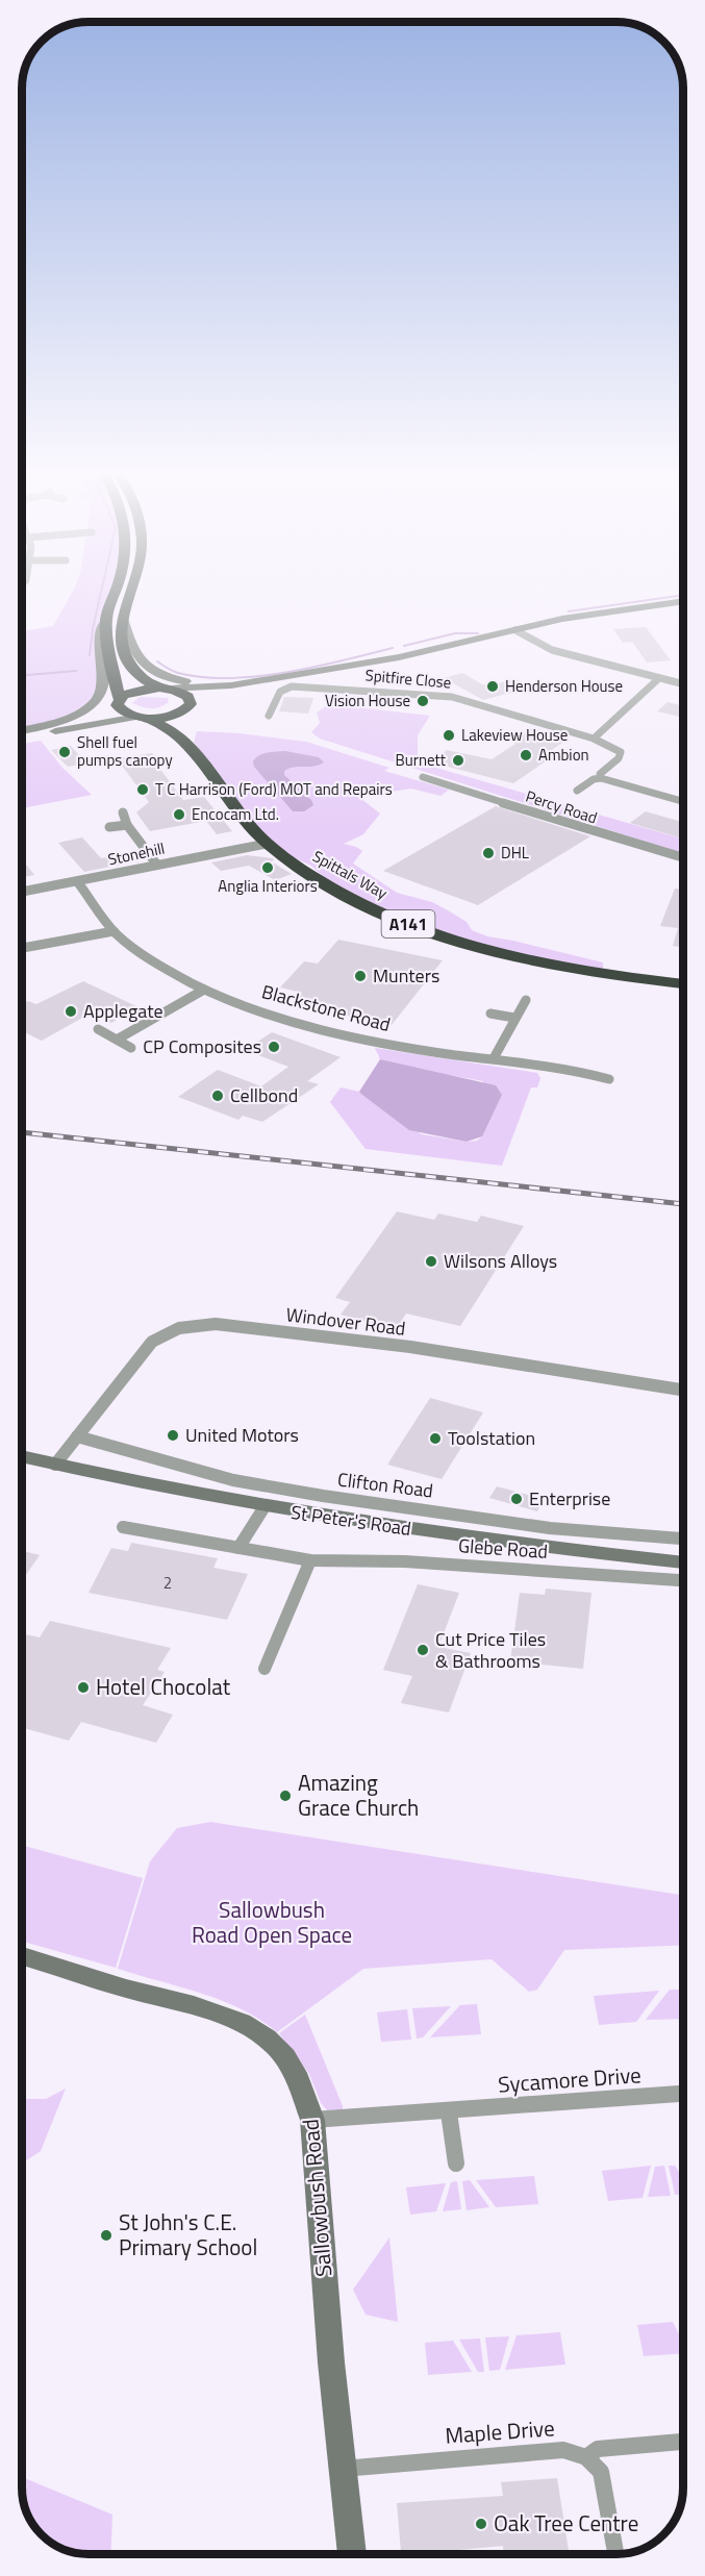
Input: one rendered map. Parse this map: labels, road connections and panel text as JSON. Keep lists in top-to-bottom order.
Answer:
{
  "streets": {
    "highway": ["Spittals Way", "A141"],
    "street": [
      "Spitfire Close",
      "Percy Road",
      "Stonehill",
      "Blackstone Road",
      "Windover Road",
      "Clifton Road",
      "St Peter's Road",
      "Glebe Road",
      "Sycamore Drive",
      "Sallowbush Road",
      "Maple Drive"
    ]
  },
  "crossings": [
    ["Stonehill", "Spittals Way"],
    ["Stonehill", "Blackstone Road"],
    ["Windover Road", "Clifton Road"],
    ["Windover Road", "St Peter's Road"],
    ["Sycamore Drive", "Sallowbush Road"],
    ["Sallowbush Road", "Maple Drive"]
  ],
  "parks": ["Sallowbush Road Open Space"],
  "places": [
    "Henderson House",
    "Vision House",
    "Lakeview House",
    "Shell fuel pumps canopy",
    "Ambion",
    "Burnett",
    "T C Harrison (Ford) MOT and Repairs",
    "Encocam Ltd.",
    "DHL",
    "Anglia Interiors",
    "Munters",
    "Applegate",
    "CP Composites",
    "Cellbond",
    "Wilsons Alloys",
    "United Motors",
    "Toolstation",
    "Enterprise",
    "Cut Price Tiles & Bathrooms",
    "Hotel Chocolat",
    "Amazing Grace Church",
    "St John's C.E. Primary School",
    "Oak Tree Centre"
  ],
  "house_numbers": ["2"]
}
